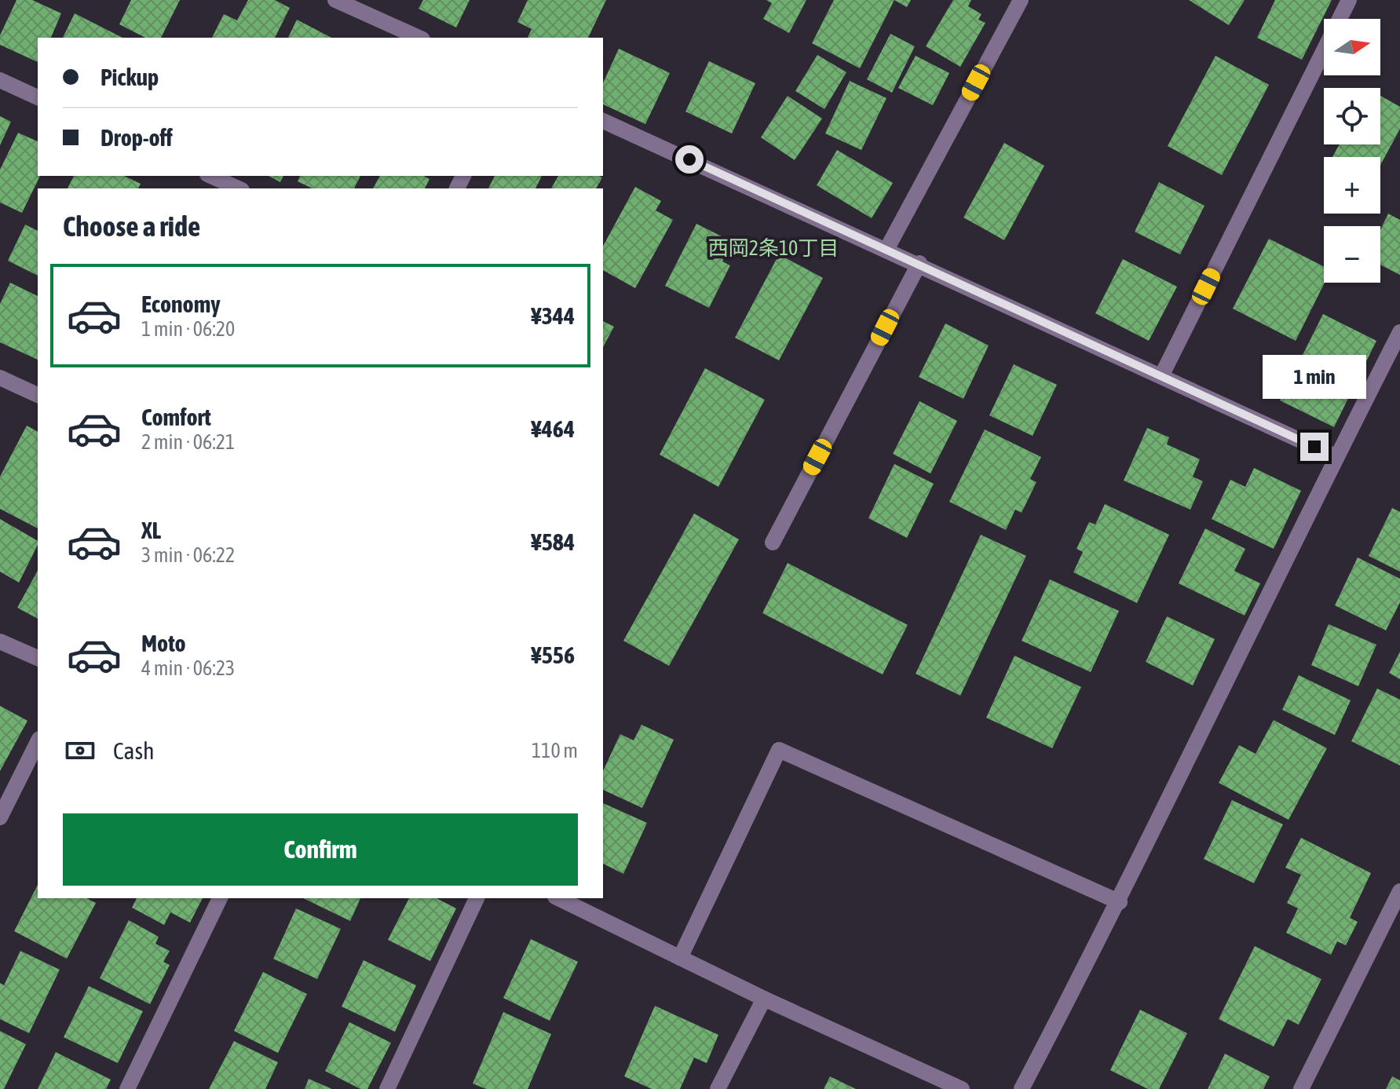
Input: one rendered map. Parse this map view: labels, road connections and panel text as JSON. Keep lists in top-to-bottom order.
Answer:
{
  "districts": ["西岡2条10丁目"],
  "north": "right",
  "page": {
    "map_buttons": ["+", "−"],
    "banner": ["Pickup", "Drop-off"],
    "heading": "Choose a ride",
    "list": [
      {
        "name": "Economy",
        "note": "1 min · 06:20",
        "value": "¥344"
      },
      {
        "name": "Comfort",
        "note": "2 min · 06:21",
        "value": "¥464"
      },
      {
        "name": "XL",
        "note": "3 min · 06:22",
        "value": "¥584"
      },
      {
        "name": "Moto",
        "note": "4 min · 06:23",
        "value": "¥556"
      }
    ],
    "bubble": "1 min",
    "pay": ["Cash", "110 m"],
    "buttons": "Confirm"
  }
}
